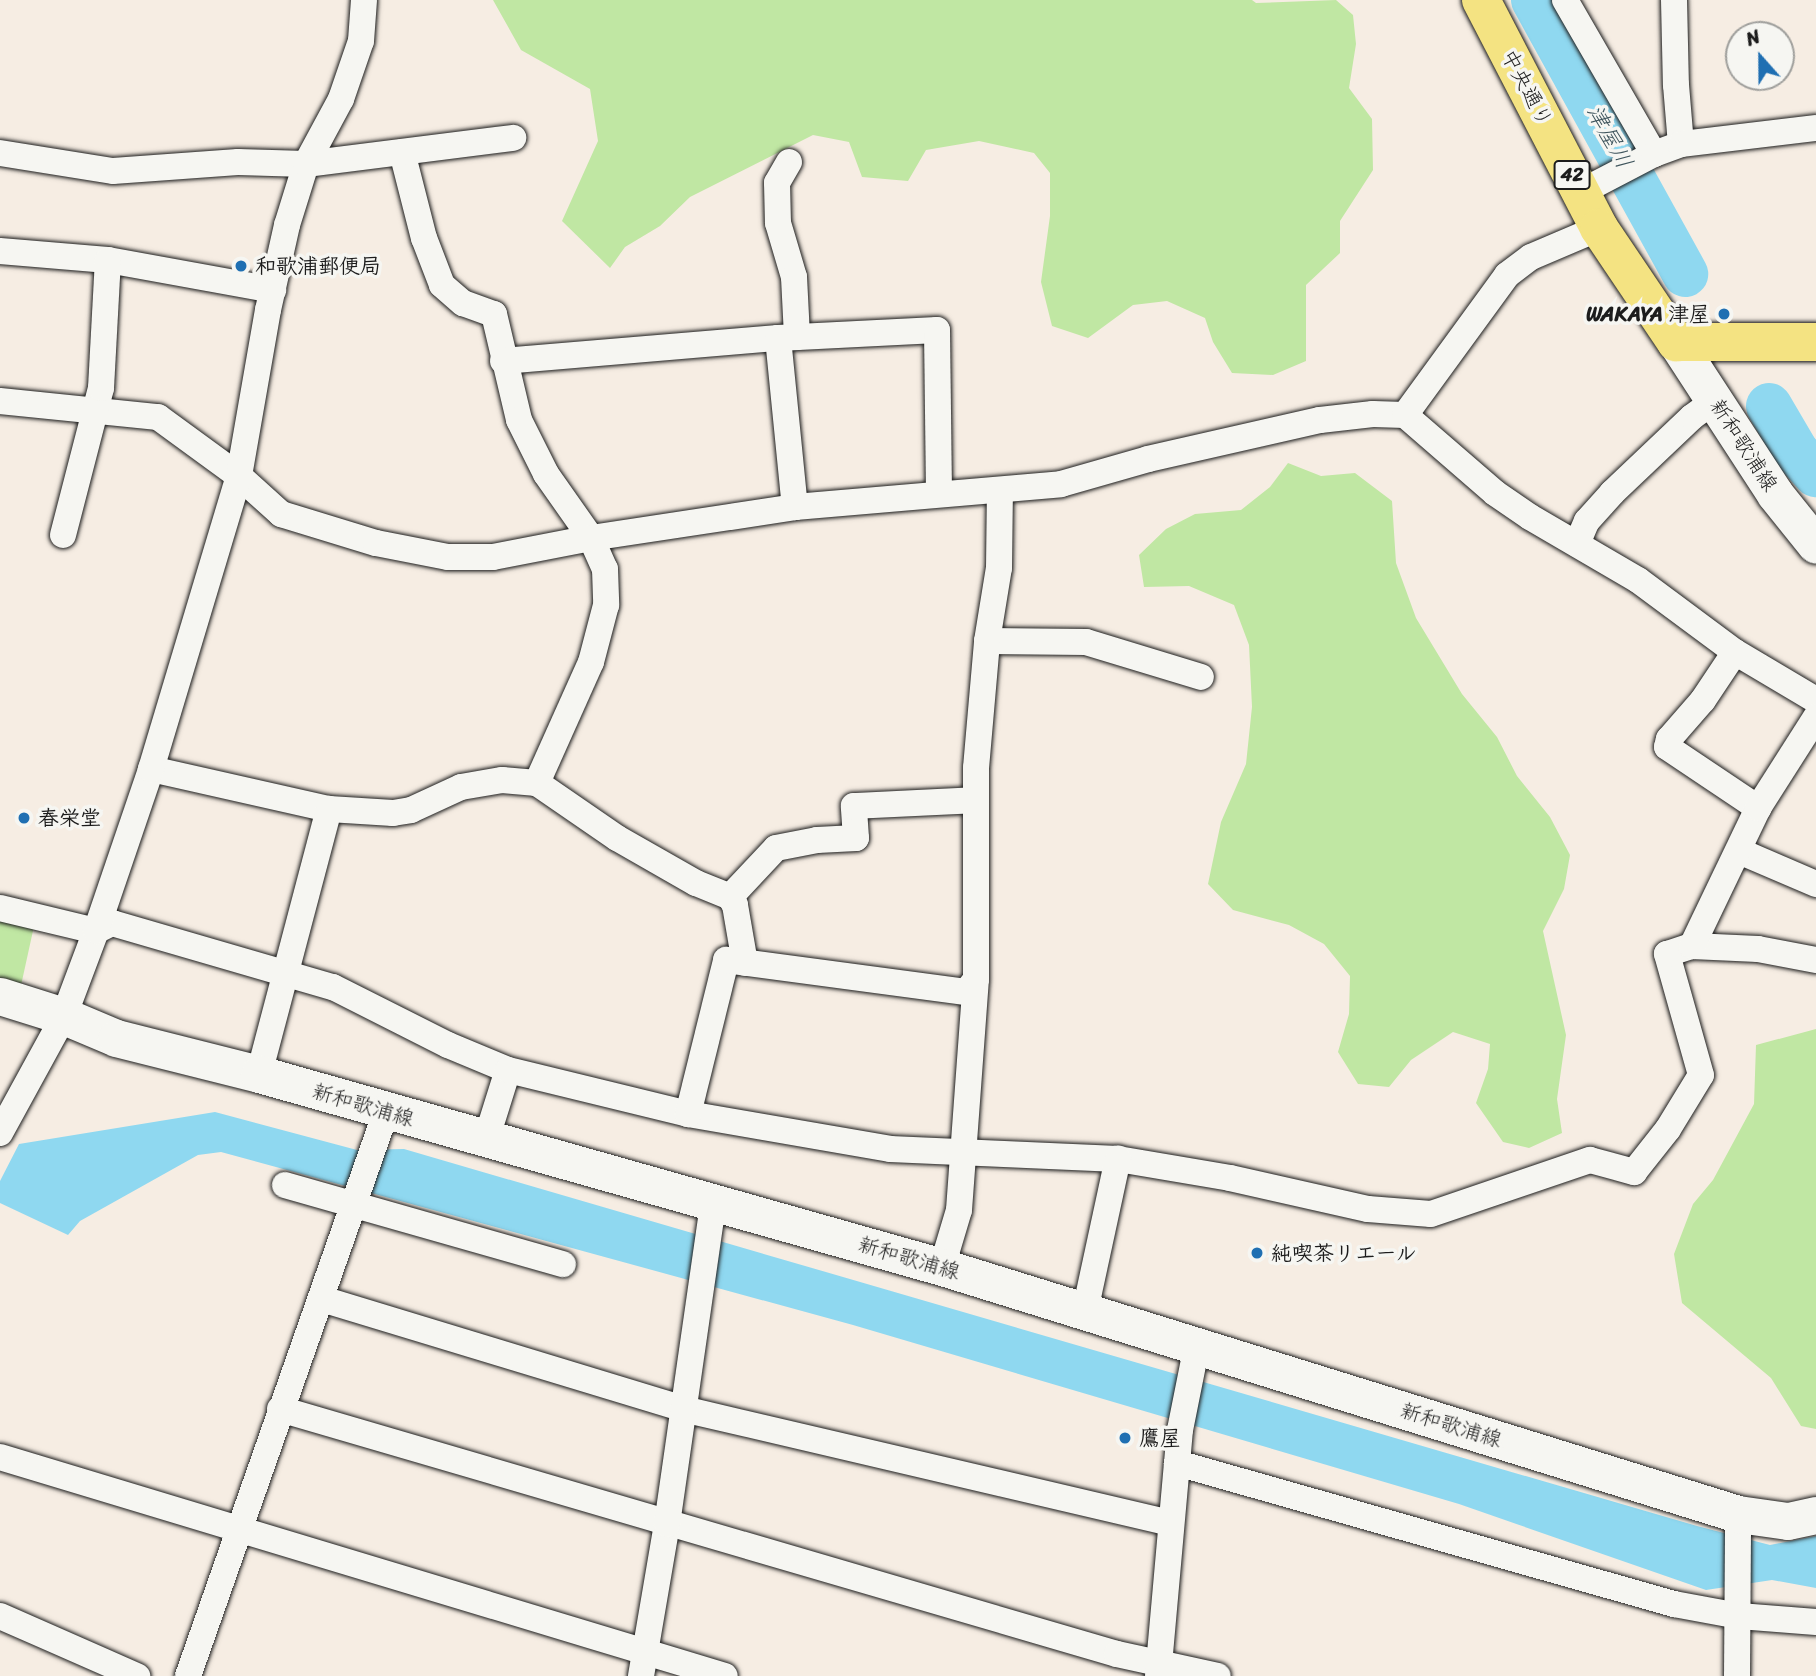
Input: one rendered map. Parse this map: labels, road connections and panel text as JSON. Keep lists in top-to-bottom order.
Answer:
{
  "streets": {
    "highway": ["中央通り", "42"],
    "main road": ["新和歌浦線"]
  },
  "crossings": [
    ["中央通り", "新和歌浦線"]
  ],
  "water": ["津屋川"],
  "places": [
    "和歌浦郵便局",
    "WAKAYA 津屋",
    "春栄堂",
    "純喫茶リエール",
    "鷹屋"
  ],
  "north": "top"
}
